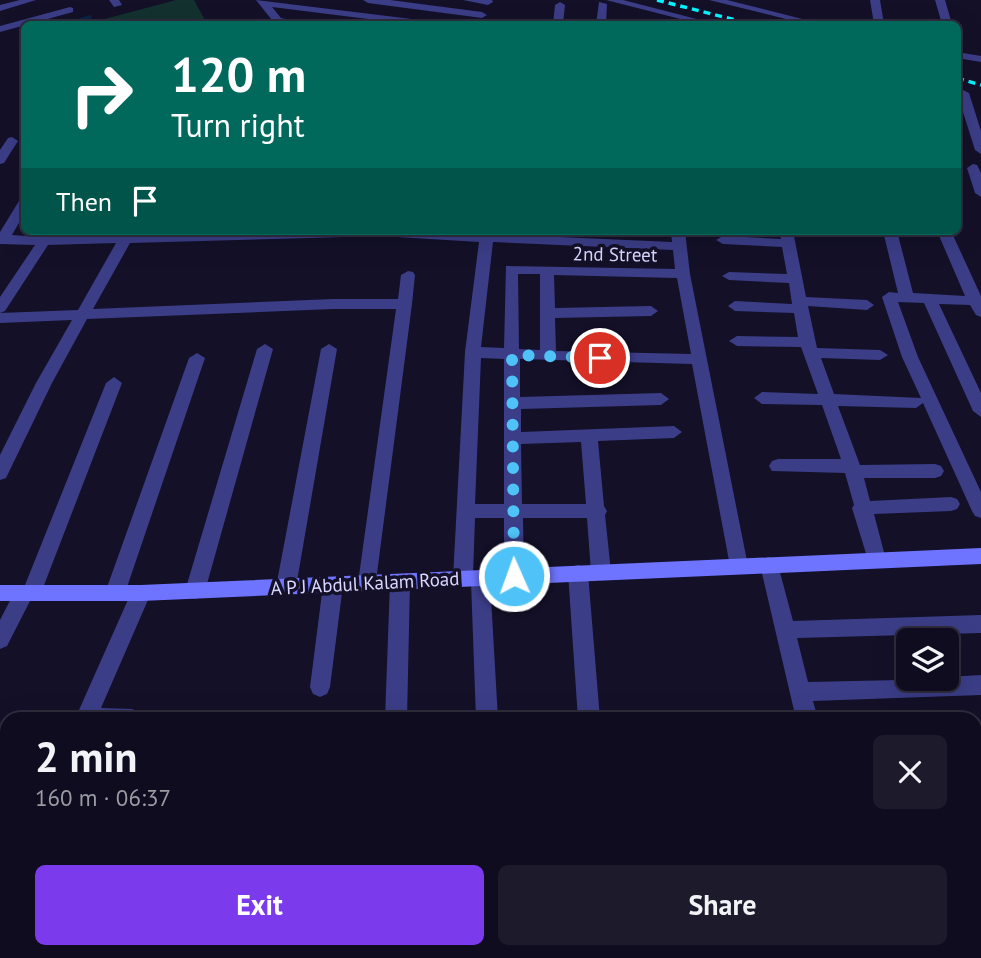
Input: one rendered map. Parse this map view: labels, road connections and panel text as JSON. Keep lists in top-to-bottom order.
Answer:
{
  "streets": {
    "street": ["2nd Street", "A P J Abdul Kalam Road"]
  },
  "page": {
    "turn": ["120 m", "Turn right"],
    "then": "Then",
    "heading": ["2 min", "160 m · 06:37"],
    "buttons": ["Exit", "Share"]
  }
}
